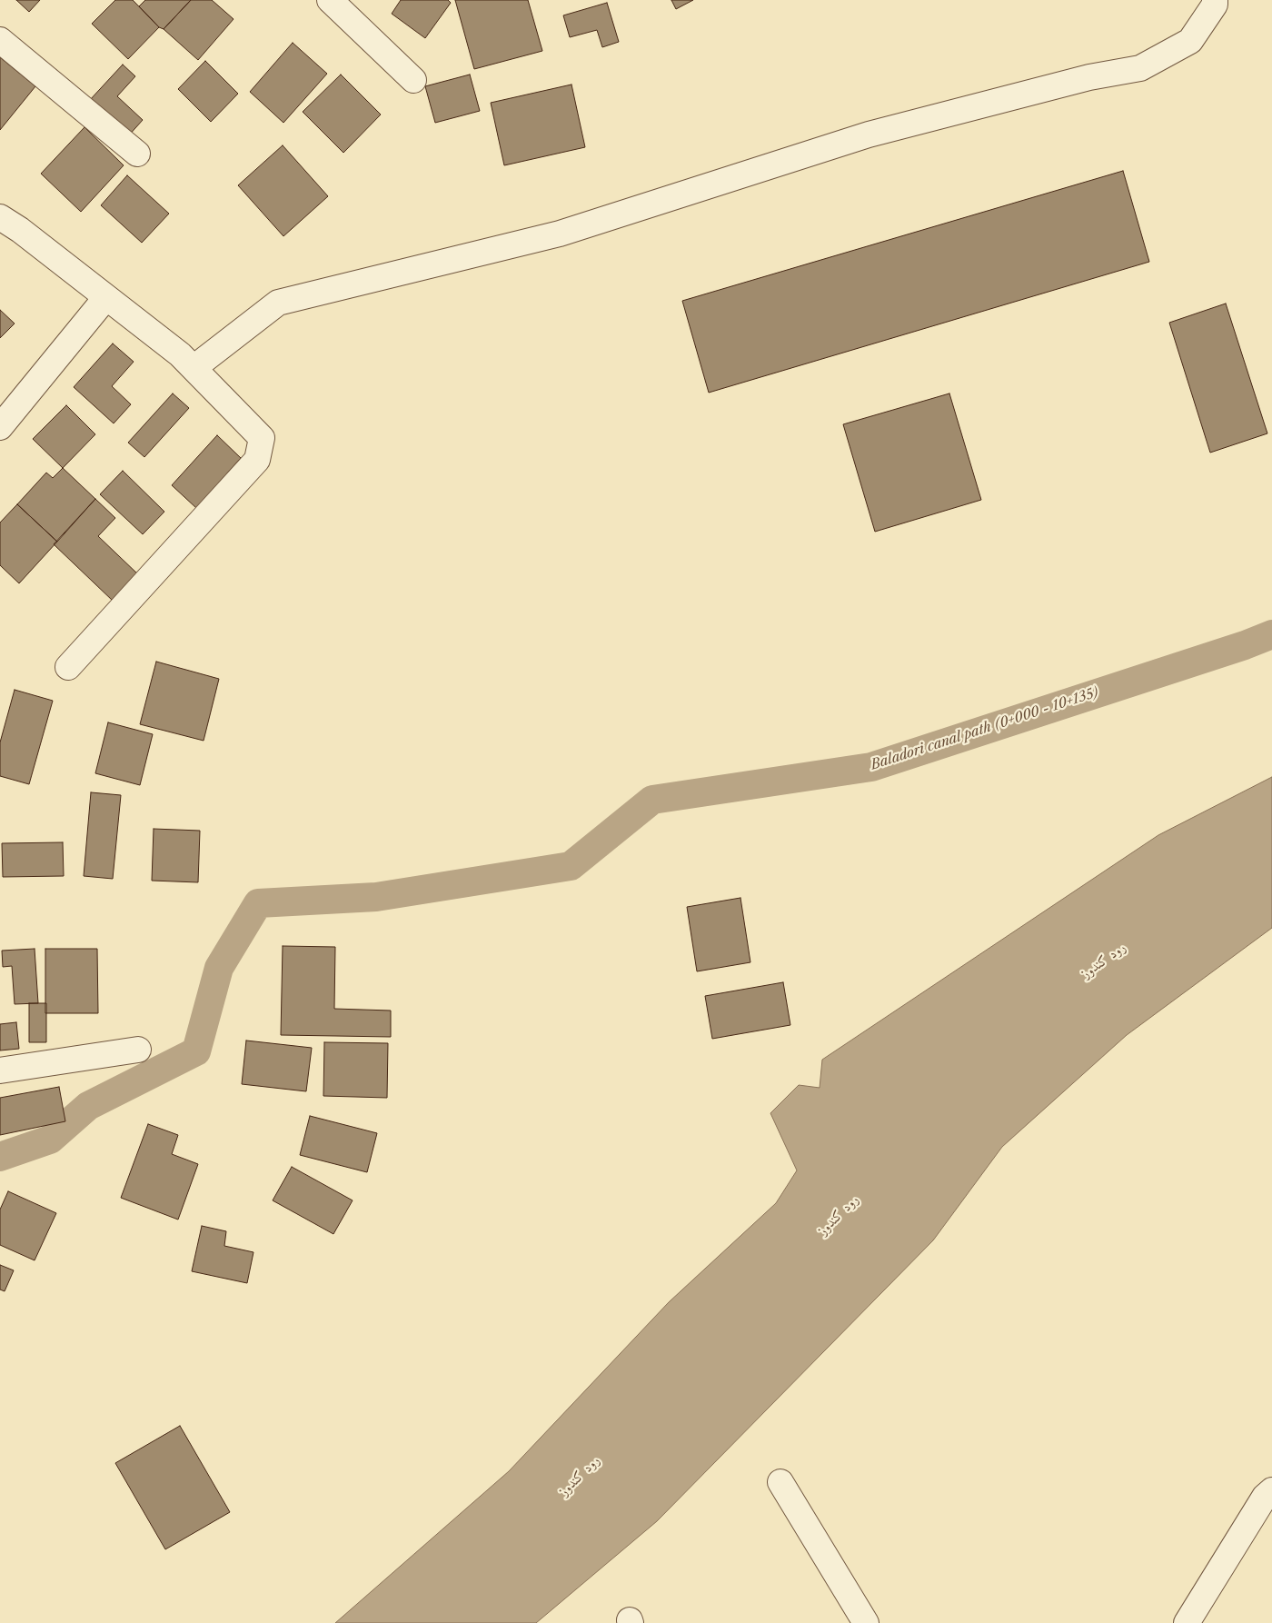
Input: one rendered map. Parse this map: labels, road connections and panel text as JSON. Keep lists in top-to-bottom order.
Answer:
{
  "water": ["Baladori canal path (0+000 - 10+135)", "رود کندوز"]
}
